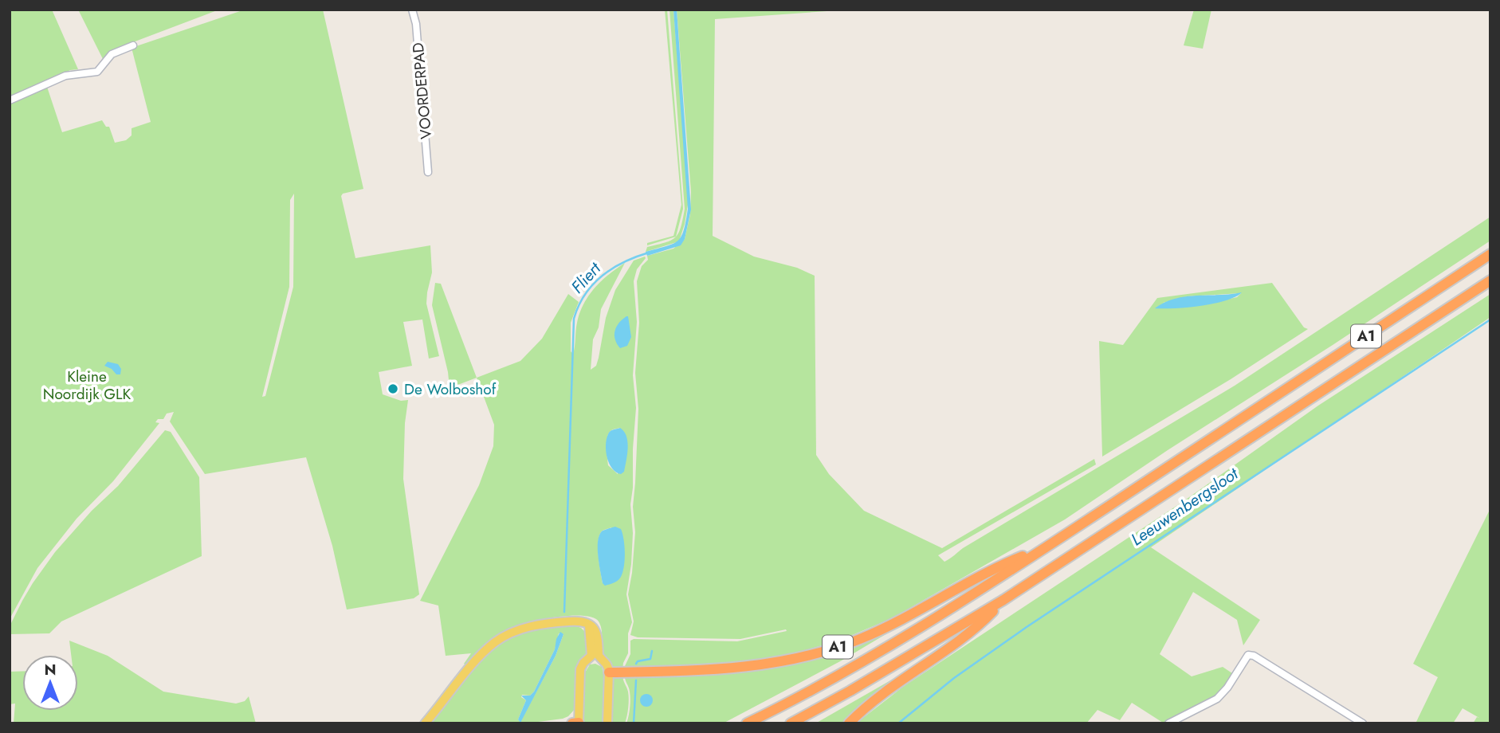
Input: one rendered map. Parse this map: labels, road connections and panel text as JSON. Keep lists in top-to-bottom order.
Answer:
{
  "streets": {
    "highway": ["A1"],
    "street": ["VOORDERPAD"]
  },
  "water": ["Fliert", "Leeuwenbergsloot"],
  "parks": ["Kleine Noordijk GLK"],
  "places": ["De Wolboshof"],
  "north": "top"
}
